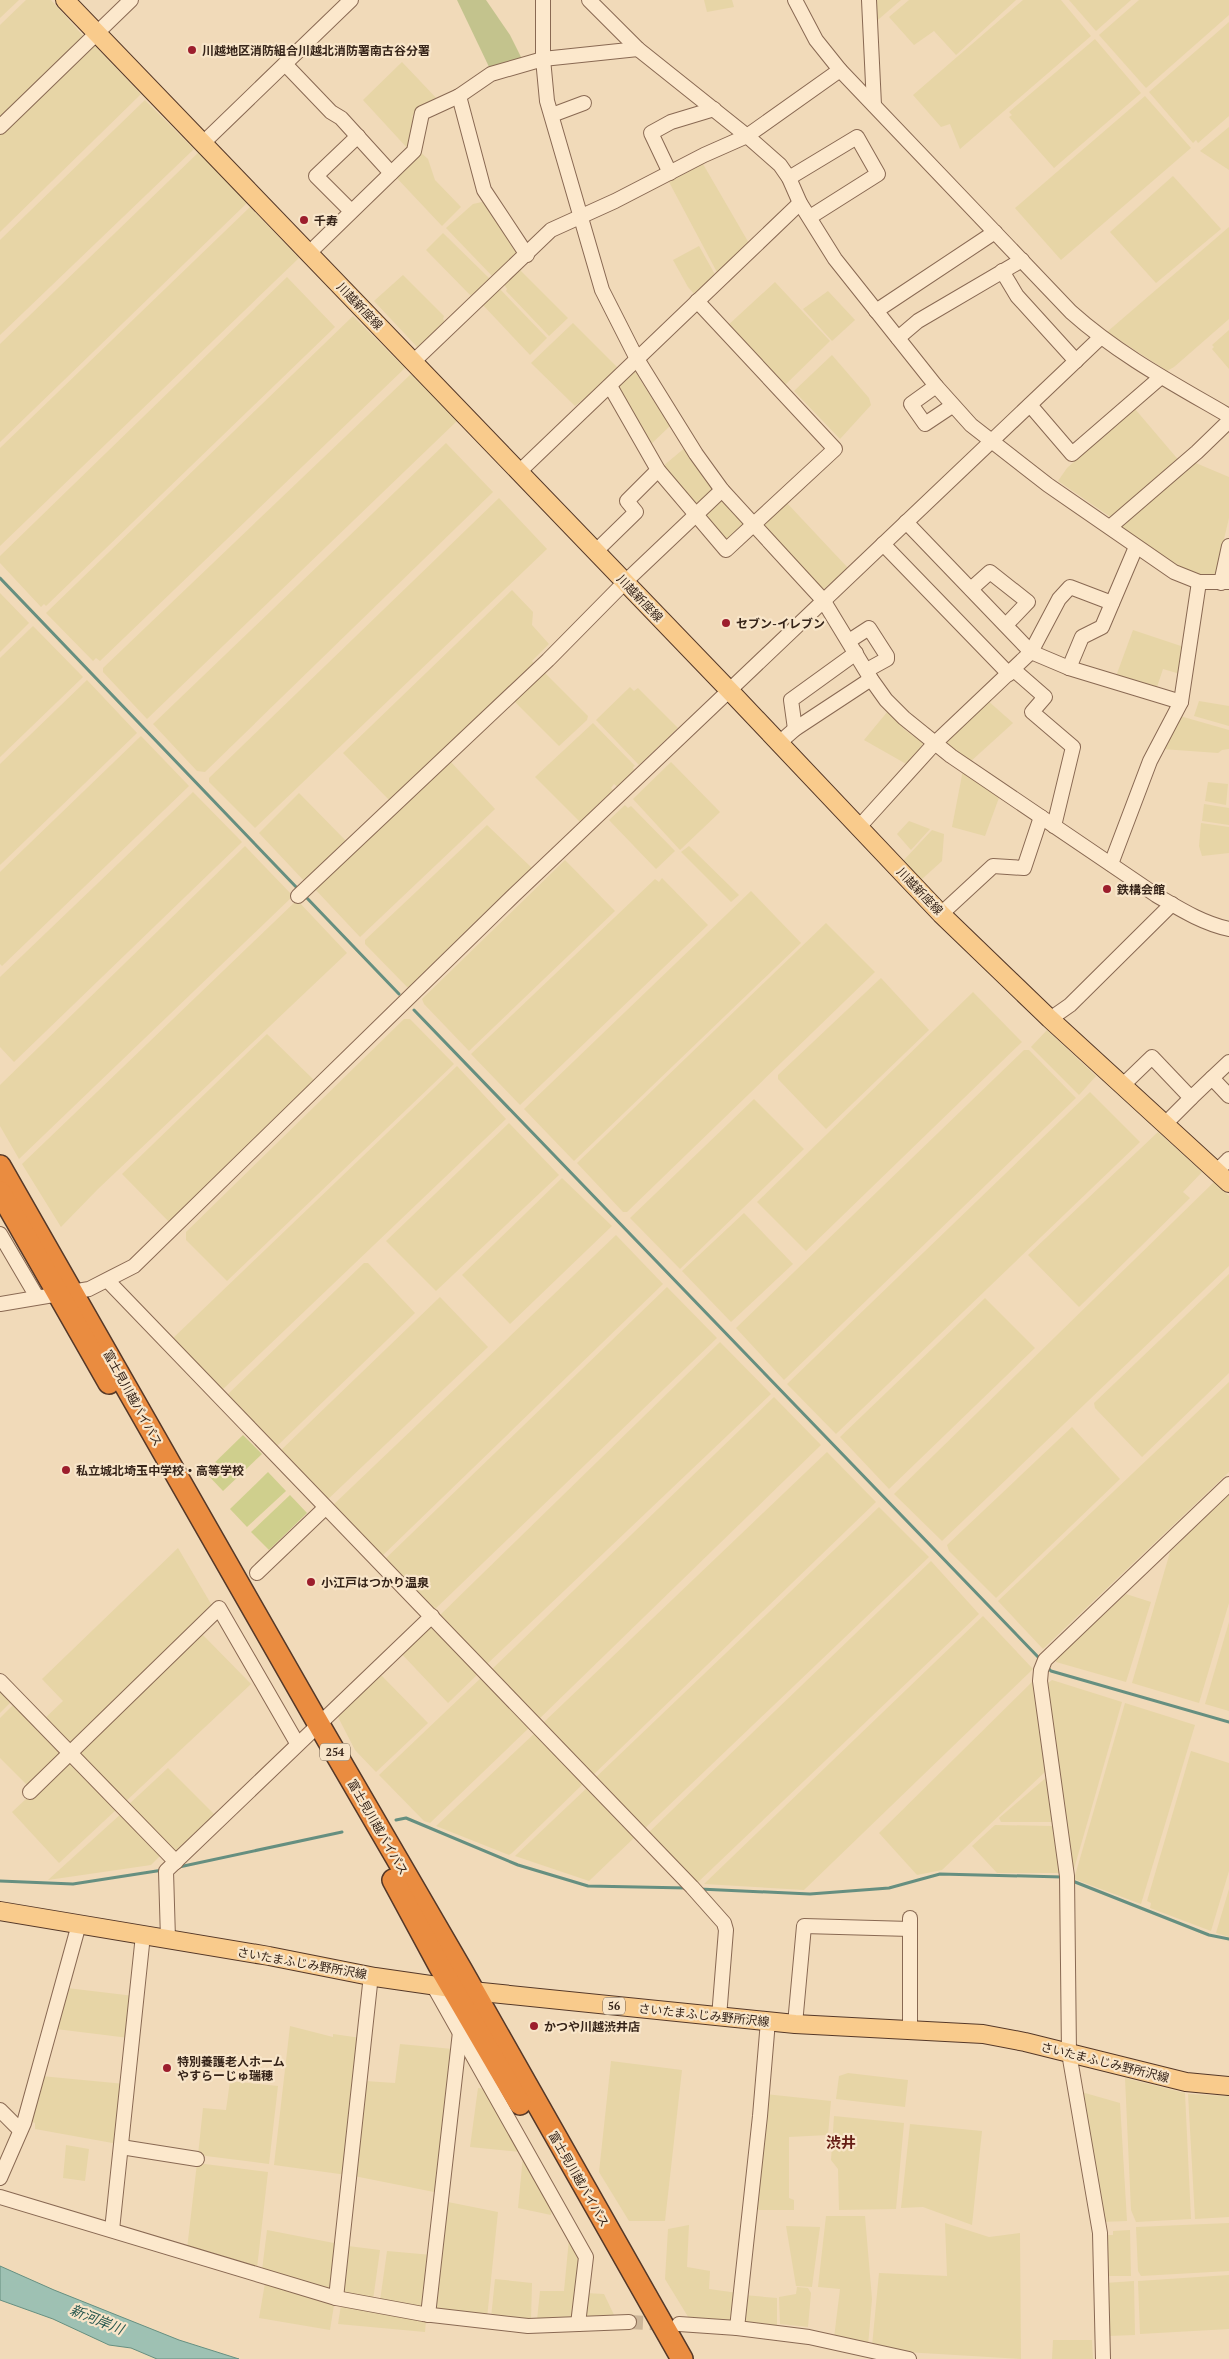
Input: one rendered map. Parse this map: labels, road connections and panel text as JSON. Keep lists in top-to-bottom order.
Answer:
{
  "streets": {
    "highway": ["富士見川越バイパス", "254"],
    "main road": ["川越新座線", "さいたまふじみ野所沢線", "56"]
  },
  "crossings": [
    ["富士見川越バイパス", "さいたまふじみ野所沢線"]
  ],
  "districts": ["渋井"],
  "water": ["新河岸川"],
  "places": [
    "川越地区消防組合川越北消防署南古谷分署",
    "千寿",
    "セブン-イレブン",
    "鉄構会館",
    "私立城北埼玉中学校・高等学校",
    "小江戸はつかり温泉",
    "かつや川越渋井店",
    "特別養護老人ホーム やすらーじゅ瑞穂"
  ]
}
